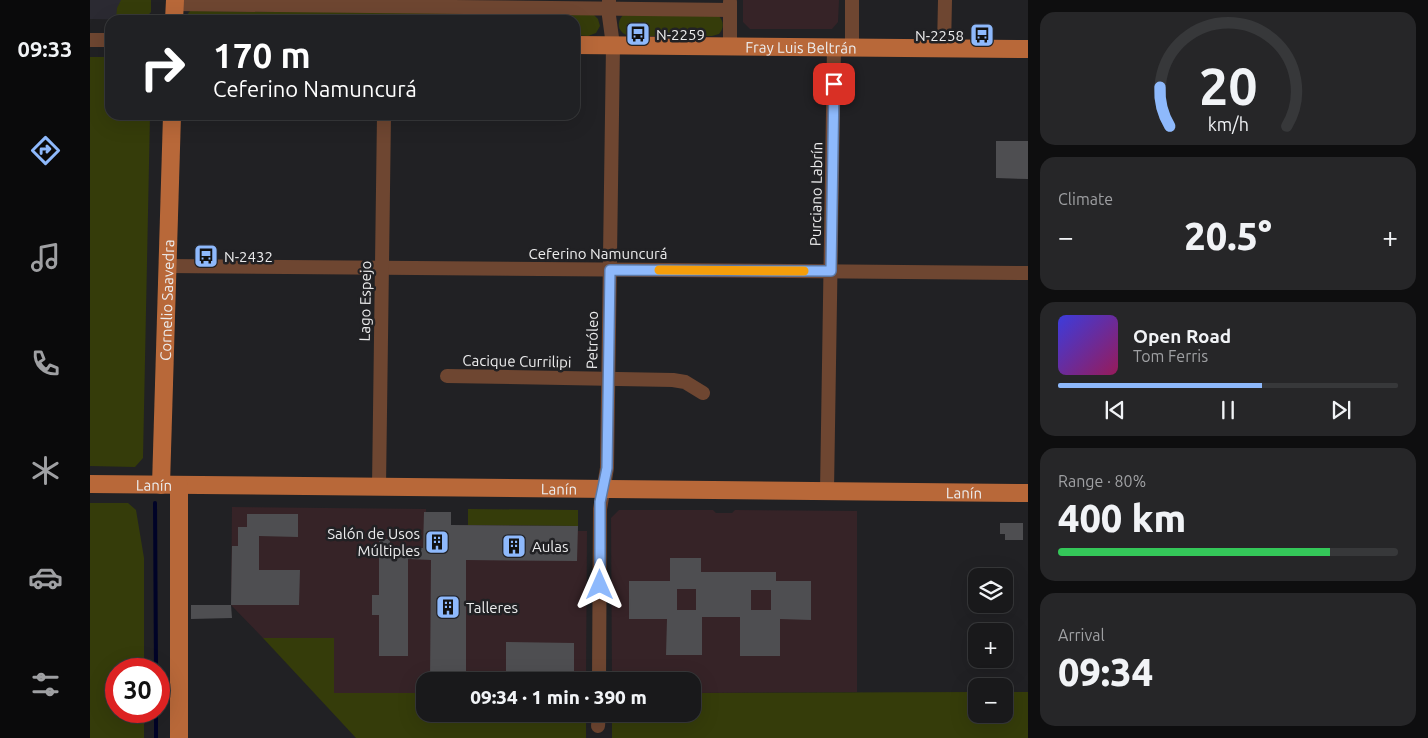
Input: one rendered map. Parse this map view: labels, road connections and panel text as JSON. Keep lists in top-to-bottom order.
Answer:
{
  "streets": {
    "main road": ["Fray Luis Beltrán", "Cornelio Saavedra", "Lanín"],
    "street": [
      "Purciano Labrín",
      "Ceferino Namuncurá",
      "Lago Espejo",
      "Petróleo",
      "Cacique Currilipi"
    ]
  },
  "crossings": [
    ["Fray Luis Beltrán", "Purciano Labrín"],
    ["Fray Luis Beltrán", "Petróleo"],
    ["Purciano Labrín", "Ceferino Namuncurá"],
    ["Purciano Labrín", "Lanín"],
    ["Ceferino Namuncurá", "Cornelio Saavedra"],
    ["Ceferino Namuncurá", "Lago Espejo"],
    ["Ceferino Namuncurá", "Petróleo"],
    ["Cornelio Saavedra", "Lanín"],
    ["Lago Espejo", "Lanín"],
    ["Petróleo", "Cacique Currilipi"],
    ["Petróleo", "Lanín"]
  ],
  "places": {
    "bus stop": ["N-2259", "N-2258", "N-2432"],
    "building": ["Salón de Usos Múltiples", "Aulas", "Talleres"]
  },
  "page": {
    "tabs": "09:33",
    "turn": ["170 m", "Ceferino Namuncurá"],
    "tile": [
      "Climate",
      ["Range · 80%", "400 km"],
      ["Arrival", "09:34"]
    ],
    "heat": ["−", "20.5°", "+"],
    "song": ["Open Road", "Tom Ferris"],
    "map_buttons": ["+", "−"],
    "limit": "30",
    "trip": "09:34 · 1 min · 390 m",
    "gauge": ["20", "km/h"]
  }
}
